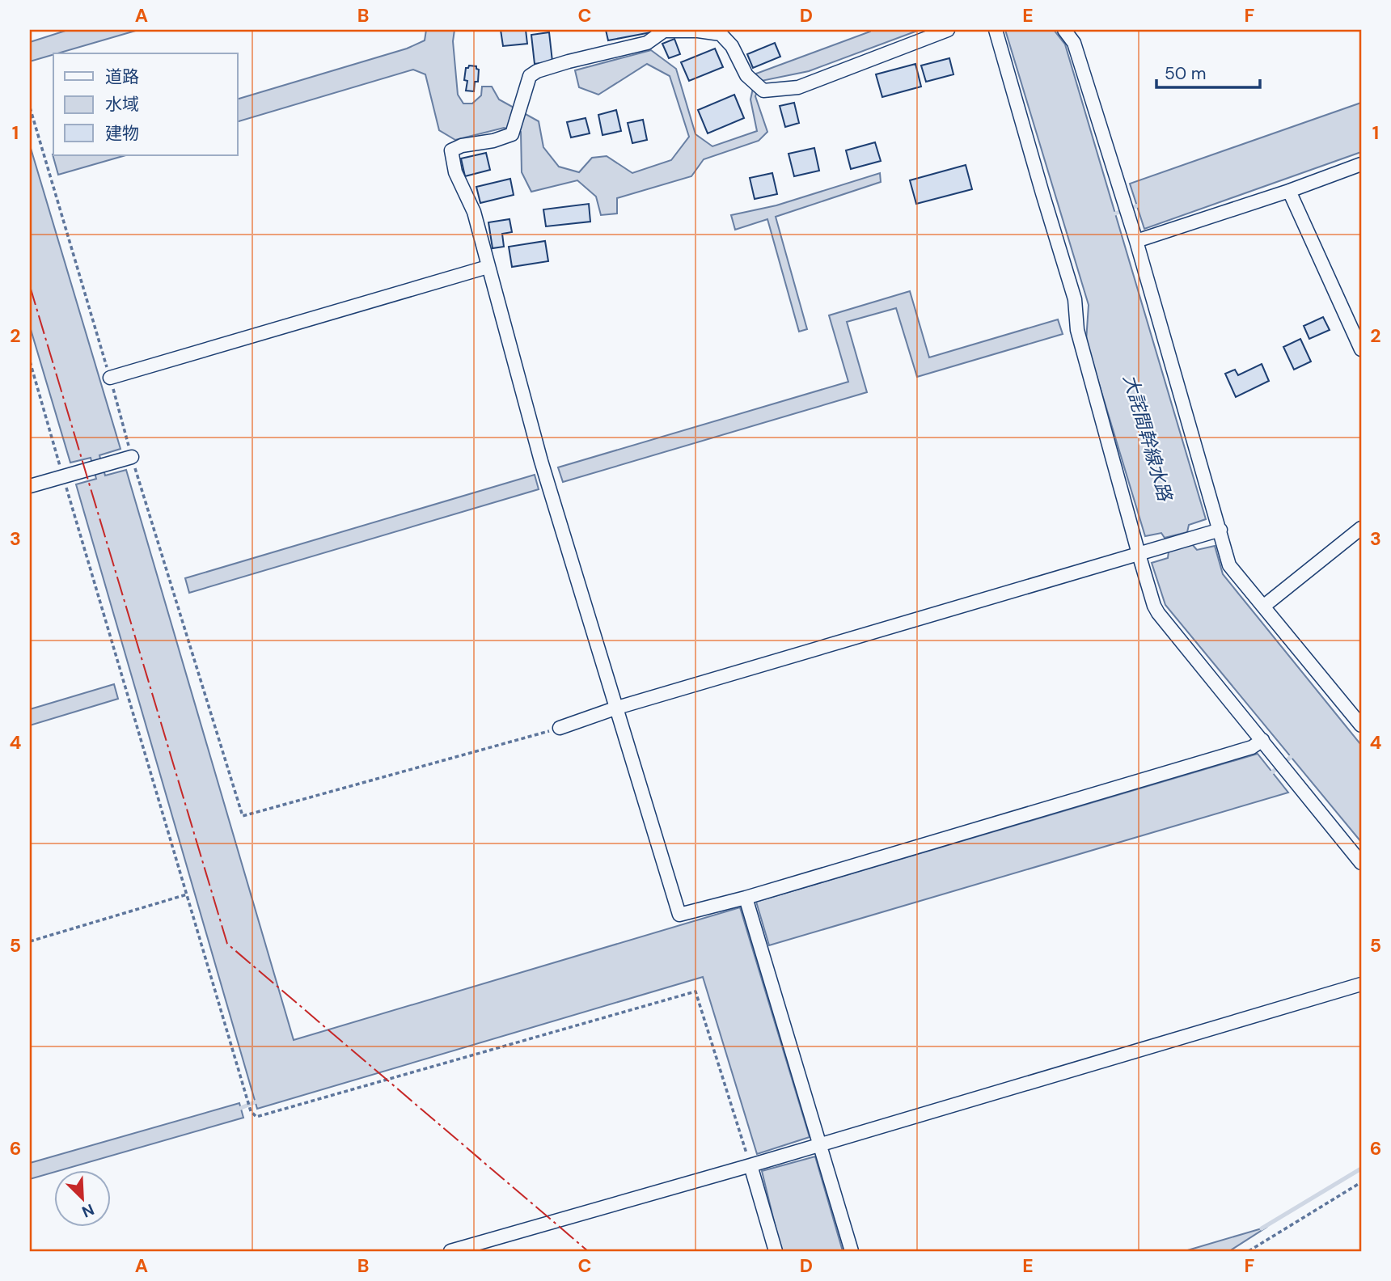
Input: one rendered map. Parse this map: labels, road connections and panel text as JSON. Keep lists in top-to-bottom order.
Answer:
{
  "water": ["大詫間幹線水路"],
  "legend": ["道路", "水域", "建物"],
  "scale_bar": "50 m",
  "north": "bottom right",
  "grid": {
    "columns": [
      "A",
      "B",
      "C",
      "D",
      "E",
      "F"
    ],
    "rows": [
      "1",
      "2",
      "3",
      "4",
      "5",
      "6"
    ]
  }
}
